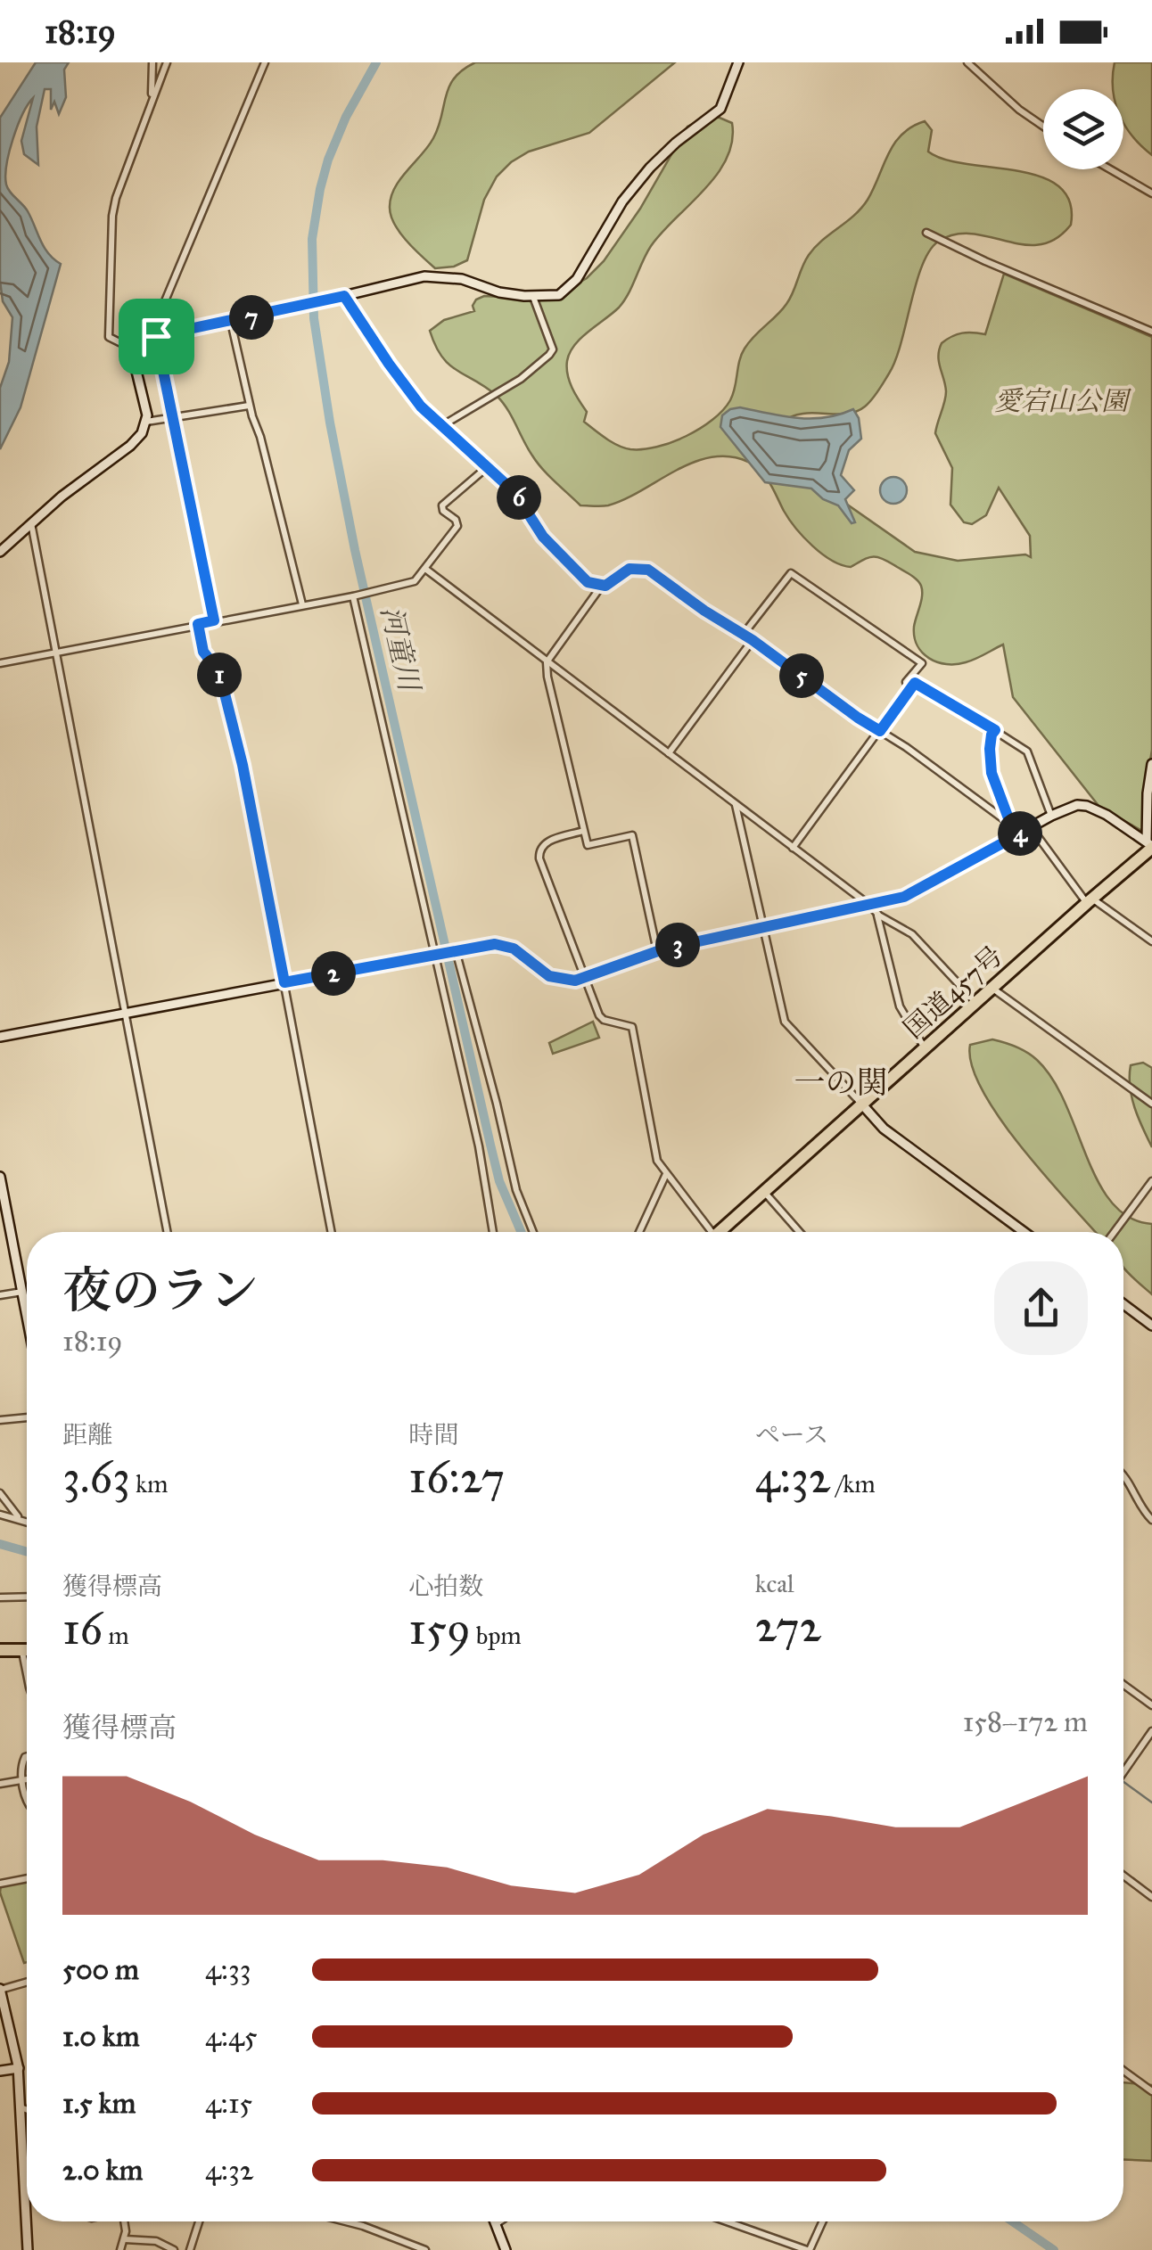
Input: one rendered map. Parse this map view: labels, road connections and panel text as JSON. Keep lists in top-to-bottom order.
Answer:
{
  "streets": {
    "highway": ["国道457号"]
  },
  "districts": ["一の関"],
  "water": ["河童川"],
  "parks": ["愛宕山公園"],
  "page": {
    "status": "18:19",
    "pins": [
      "7",
      "6",
      "1",
      "5",
      "4",
      "3",
      "2"
    ],
    "heading": ["夜のラン", "18:19"],
    "stats": [
      ["距離", "3.63 km"],
      ["時間", "16:27"],
      ["ペース", "4:32 /km"],
      ["獲得標高", "16 m"],
      ["心拍数", "159 bpm"],
      ["kcal", "272"]
    ],
    "chart": ["獲得標高", "158–172 m"],
    "list": [
      {
        "name": "500 m",
        "note": "4:33"
      },
      {
        "name": "1.0 km",
        "note": "4:45"
      },
      {
        "name": "1.5 km",
        "note": "4:15"
      },
      {
        "name": "2.0 km",
        "note": "4:32"
      }
    ]
  }
}
